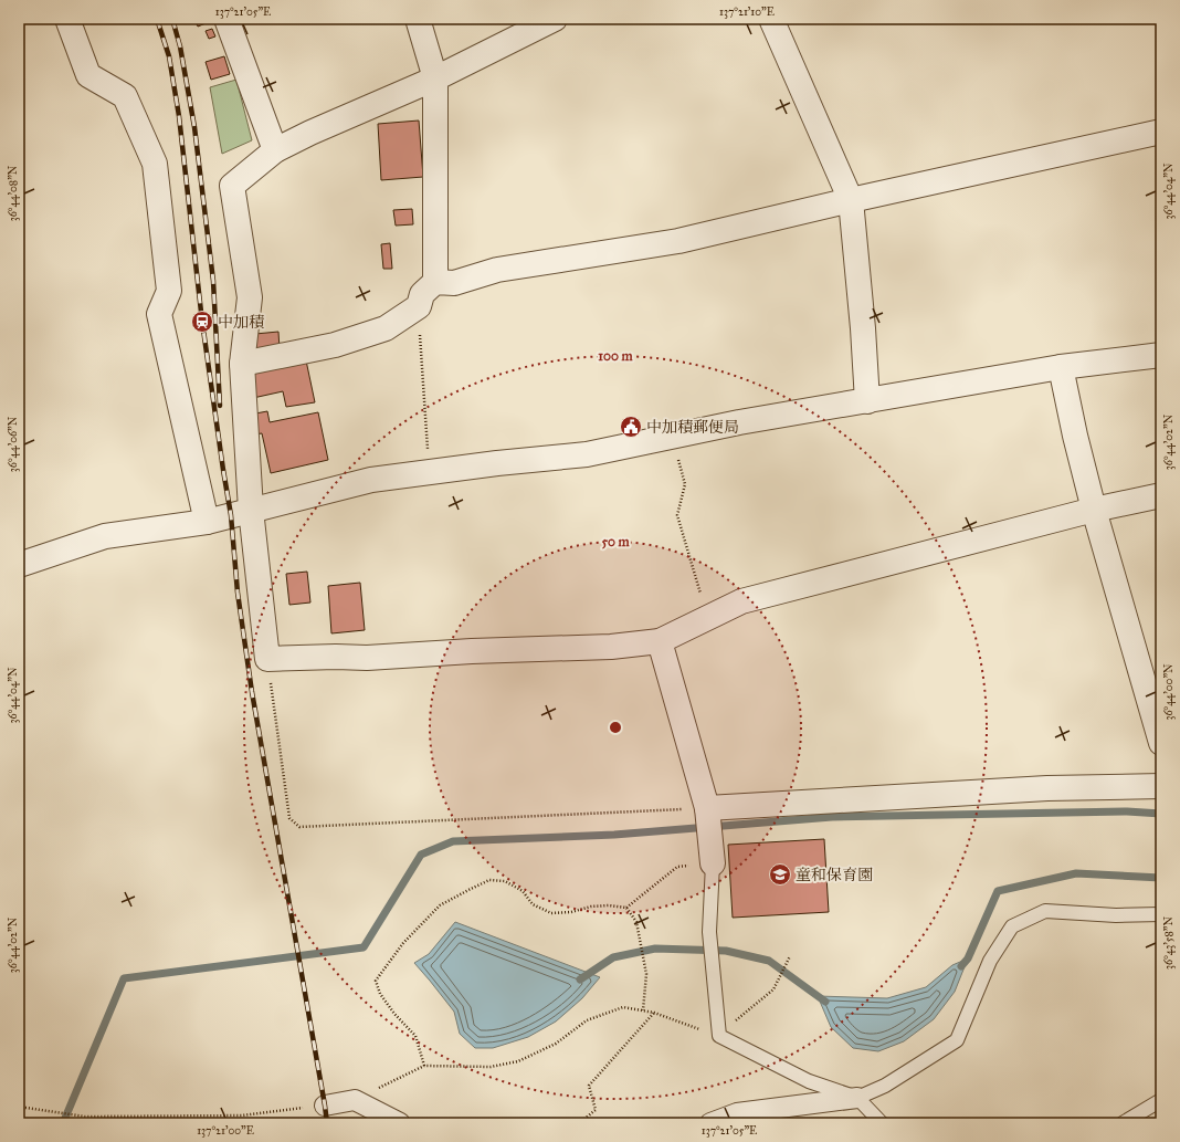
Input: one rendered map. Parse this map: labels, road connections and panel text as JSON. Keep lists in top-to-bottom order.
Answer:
{
  "places": {
    "station": ["中加積"],
    "public building": ["中加積郵便局"],
    "school or university": ["童和保育園"]
  },
  "coordinates": [
    "137°21'05\"E",
    "137°21'10\"E",
    "36°44'04\"N",
    "36°44'08\"N",
    "36°44'02\"N",
    "36°44'06\"N",
    "36°44'00\"N",
    "36°43'58\"N",
    "137°21'00\"E"
  ],
  "rings": ["100 m", "50 m"]
}
